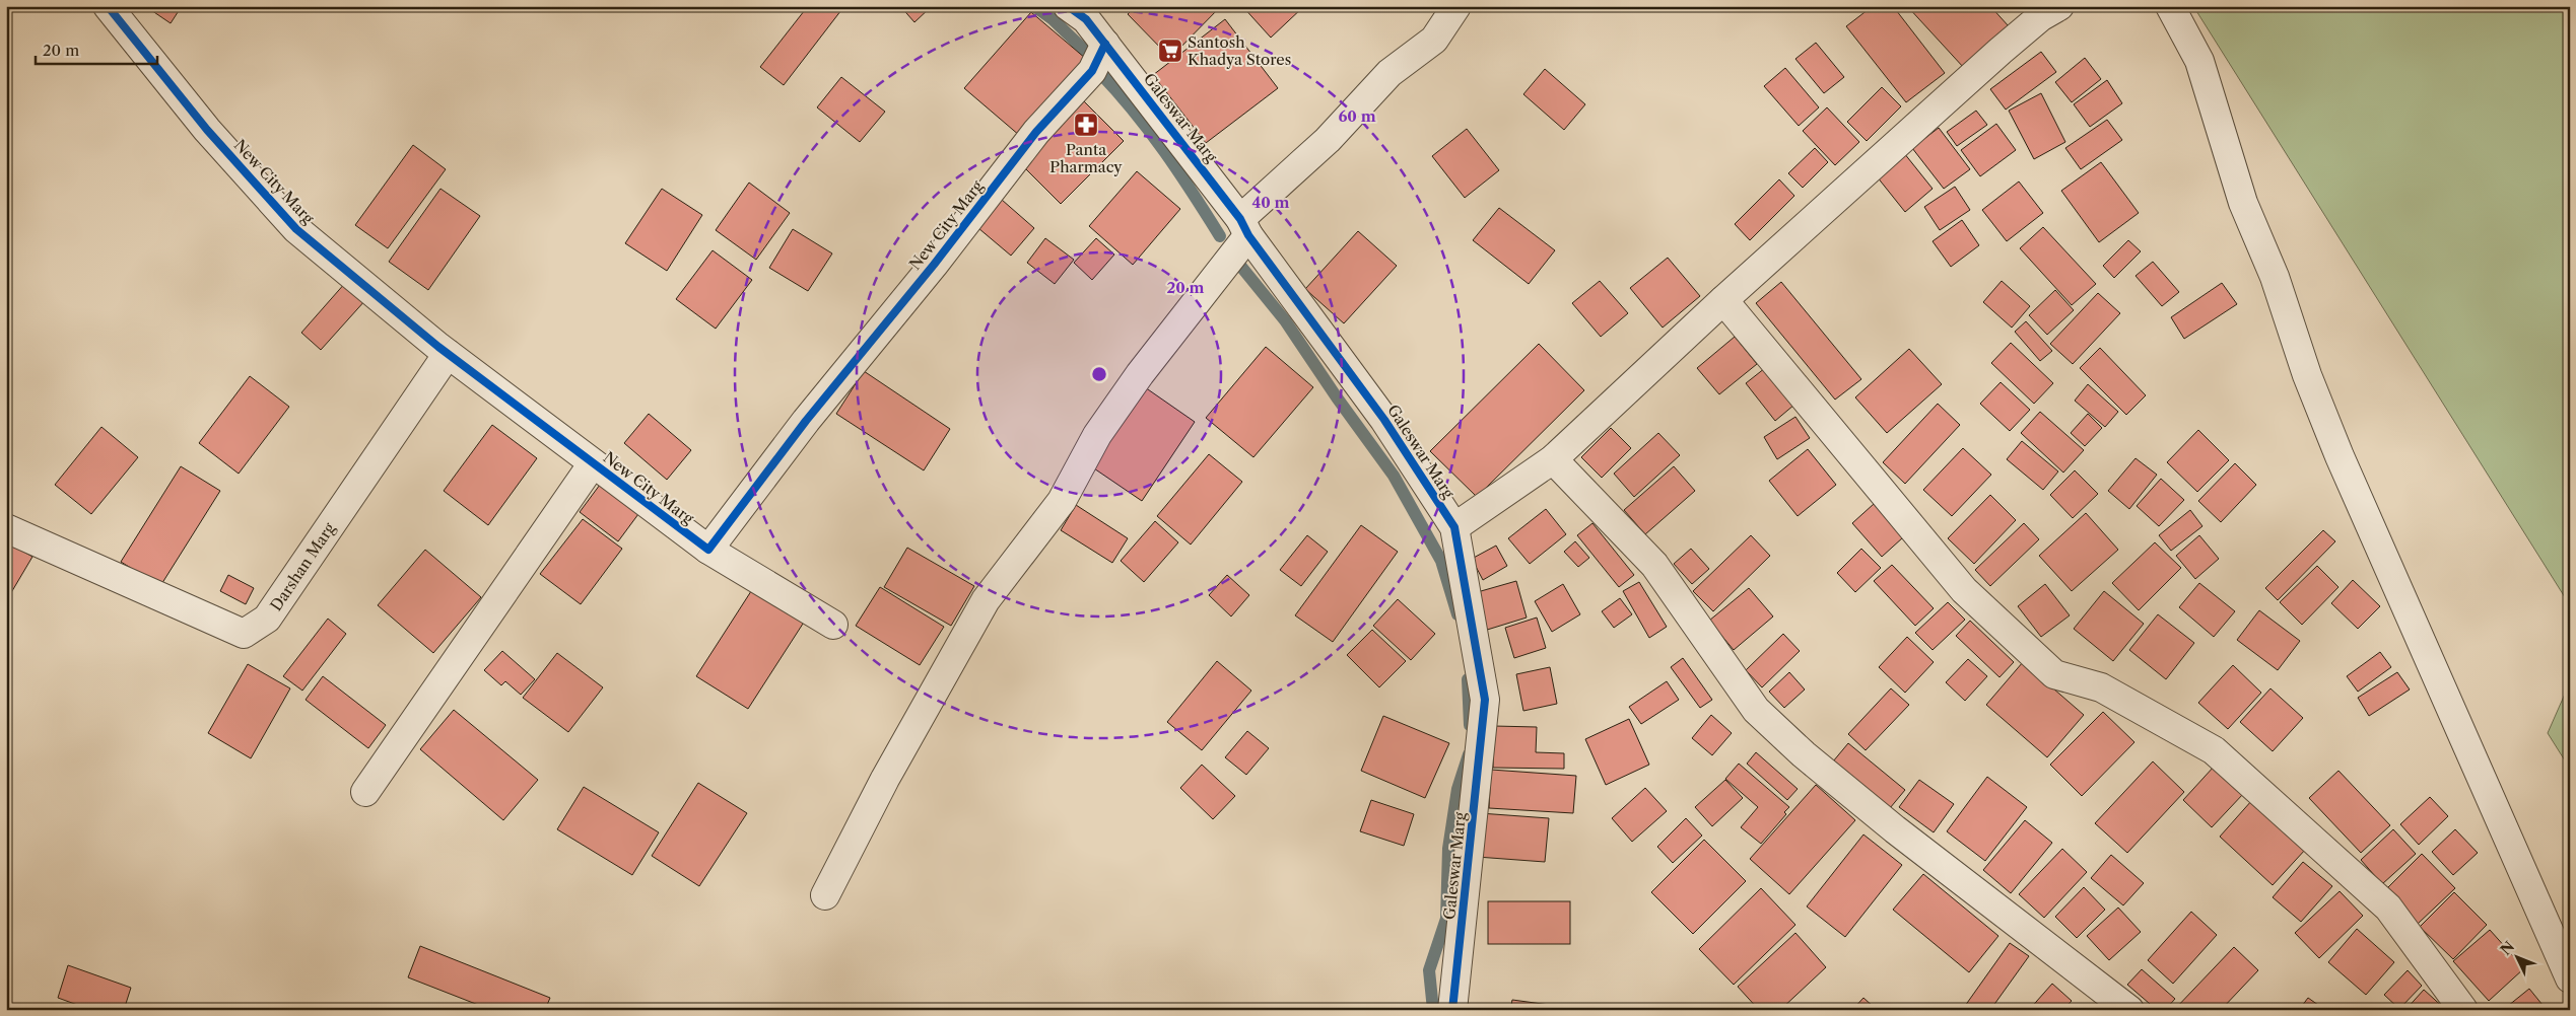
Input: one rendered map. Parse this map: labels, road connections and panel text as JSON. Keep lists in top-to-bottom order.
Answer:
{
  "streets": {
    "street": ["Galeswar Marg", "New City Marg", "Darshan Marg"]
  },
  "crossings": [
    ["Galeswar Marg", "New City Marg"],
    ["New City Marg", "Darshan Marg"]
  ],
  "places": {
    "supermarket": ["Santosh Khadya Stores"],
    "pharmacy": ["Panta Pharmacy"]
  },
  "scale_bar": "20 m",
  "north": "top left",
  "rings": ["60 m", "40 m", "20 m"]
}
